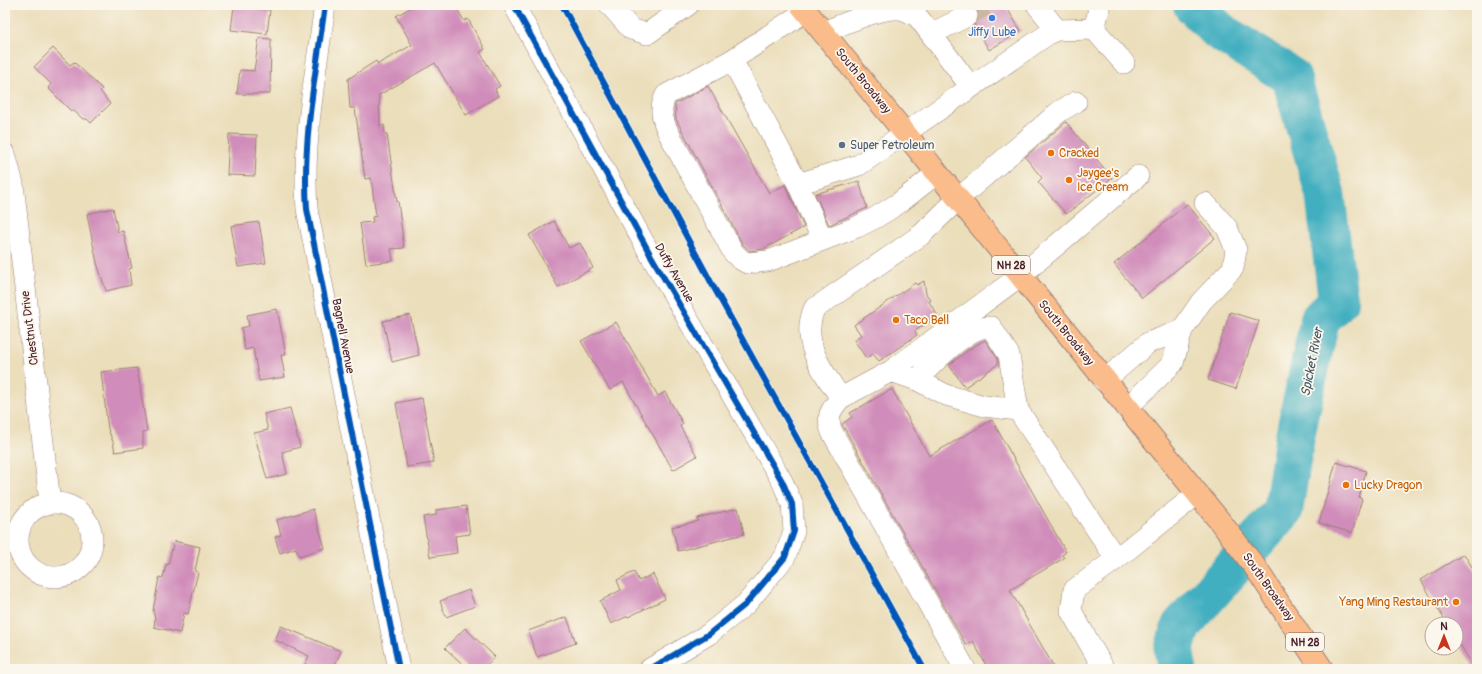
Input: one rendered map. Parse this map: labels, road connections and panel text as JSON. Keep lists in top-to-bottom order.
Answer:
{
  "streets": {
    "main road": ["South Broadway", "NH 28"],
    "street": ["Duffy Avenue", "Chestnut Drive", "Bagnell Avenue"]
  },
  "water": ["Spicket River"],
  "places": [
    "Jiffy Lube",
    "Super Petroleum",
    "Cracked",
    "Jaygee's Ice Cream",
    "Taco Bell",
    "Lucky Dragon",
    "Yang Ming Restaurant"
  ],
  "north": "top"
}
